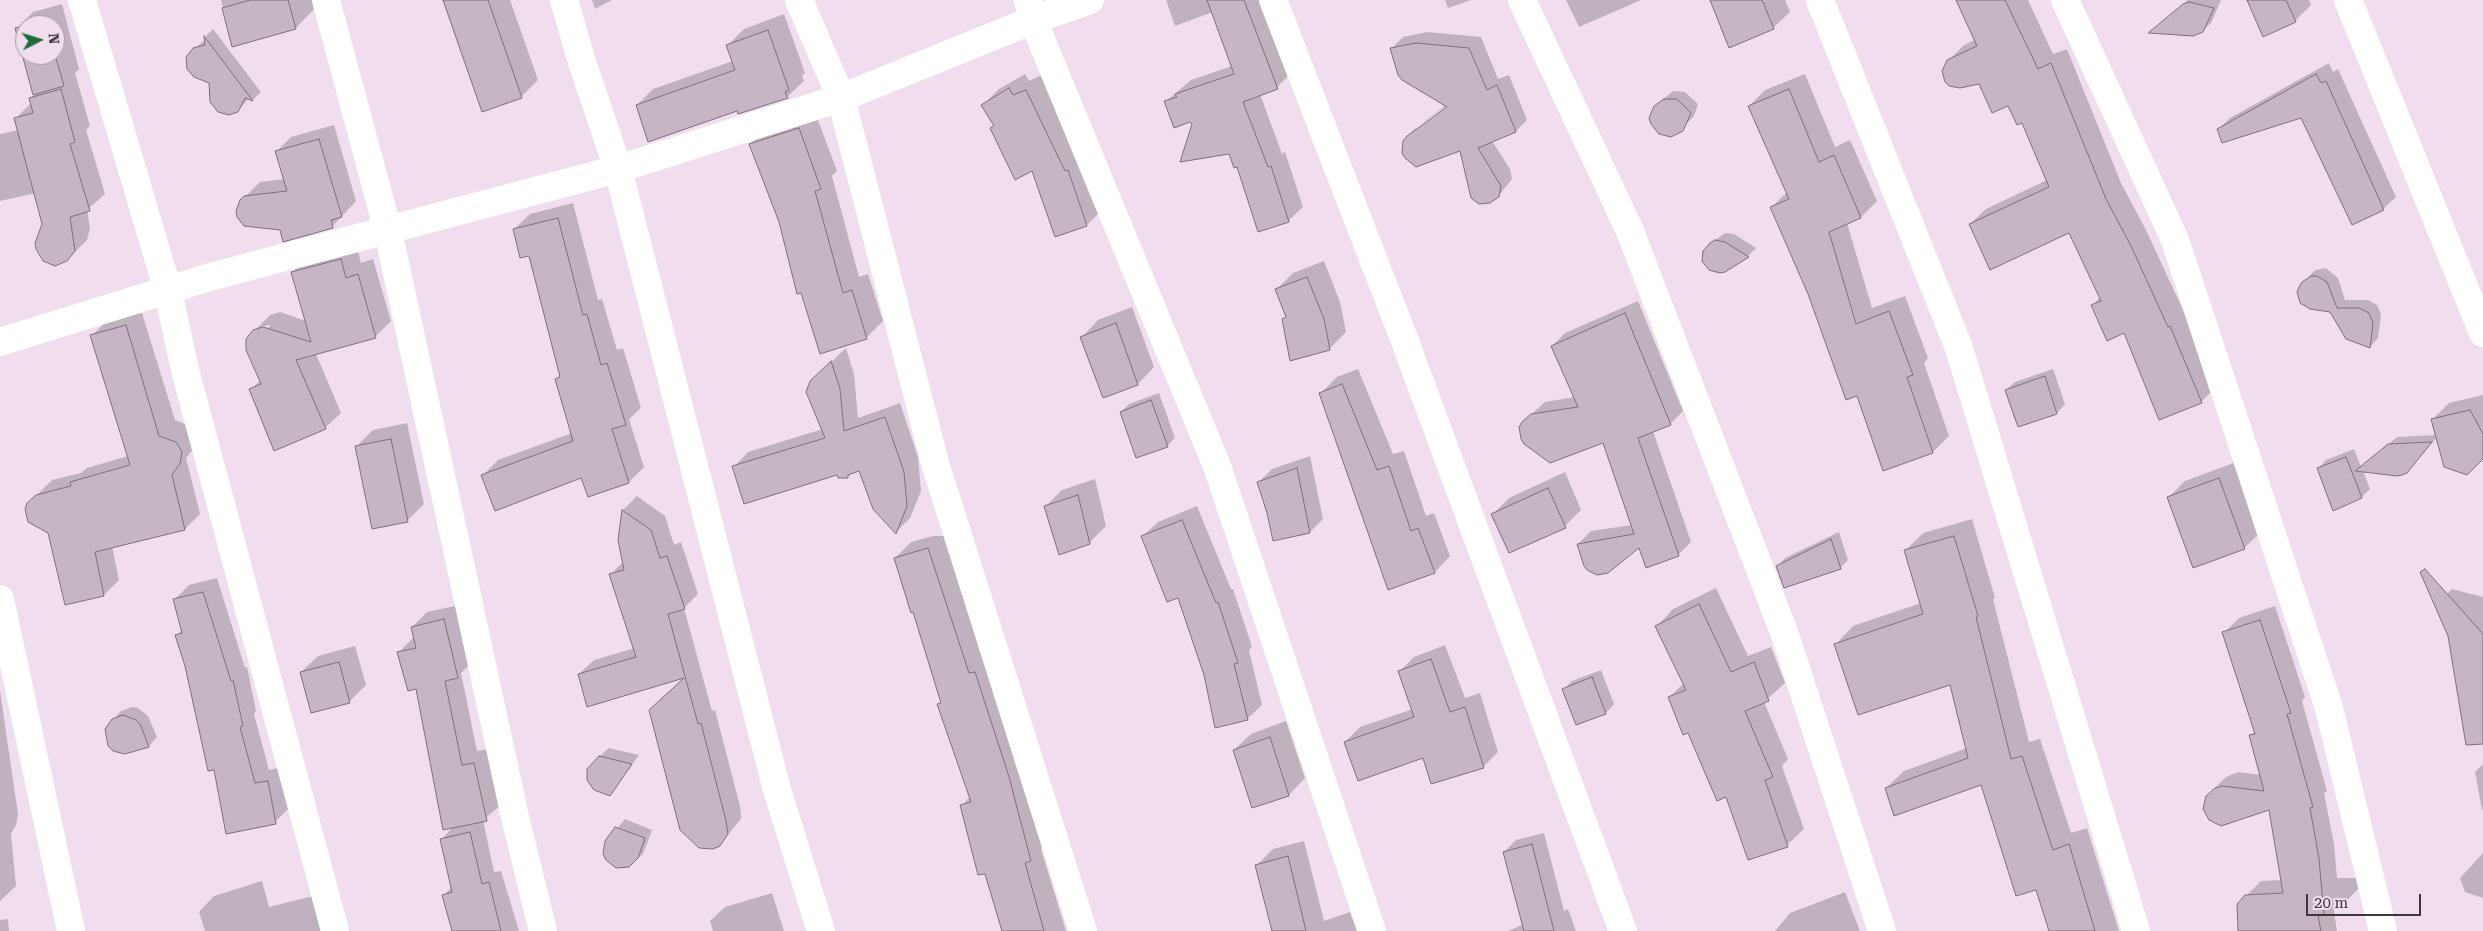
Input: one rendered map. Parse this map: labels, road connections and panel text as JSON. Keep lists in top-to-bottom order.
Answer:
{
  "scale_bar": "20 m",
  "north": "right"
}
